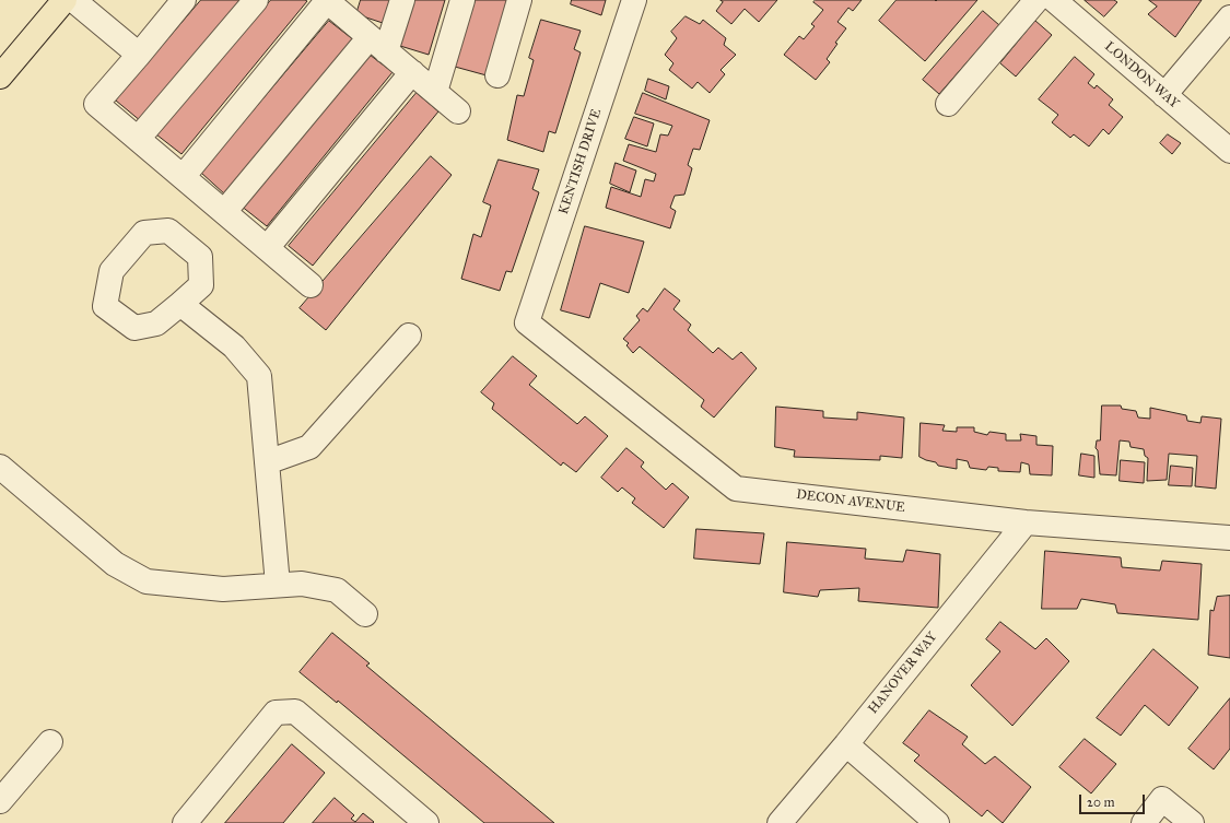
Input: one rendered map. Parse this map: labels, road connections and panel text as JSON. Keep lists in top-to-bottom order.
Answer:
{
  "streets": {
    "street": [
      "LONDON WAY",
      "KENTISH DRIVE",
      "DECON AVENUE",
      "HANOVER WAY"
    ]
  },
  "crossings": [
    ["KENTISH DRIVE", "DECON AVENUE"],
    ["DECON AVENUE", "HANOVER WAY"]
  ],
  "scale_bar": "20 m"
}
